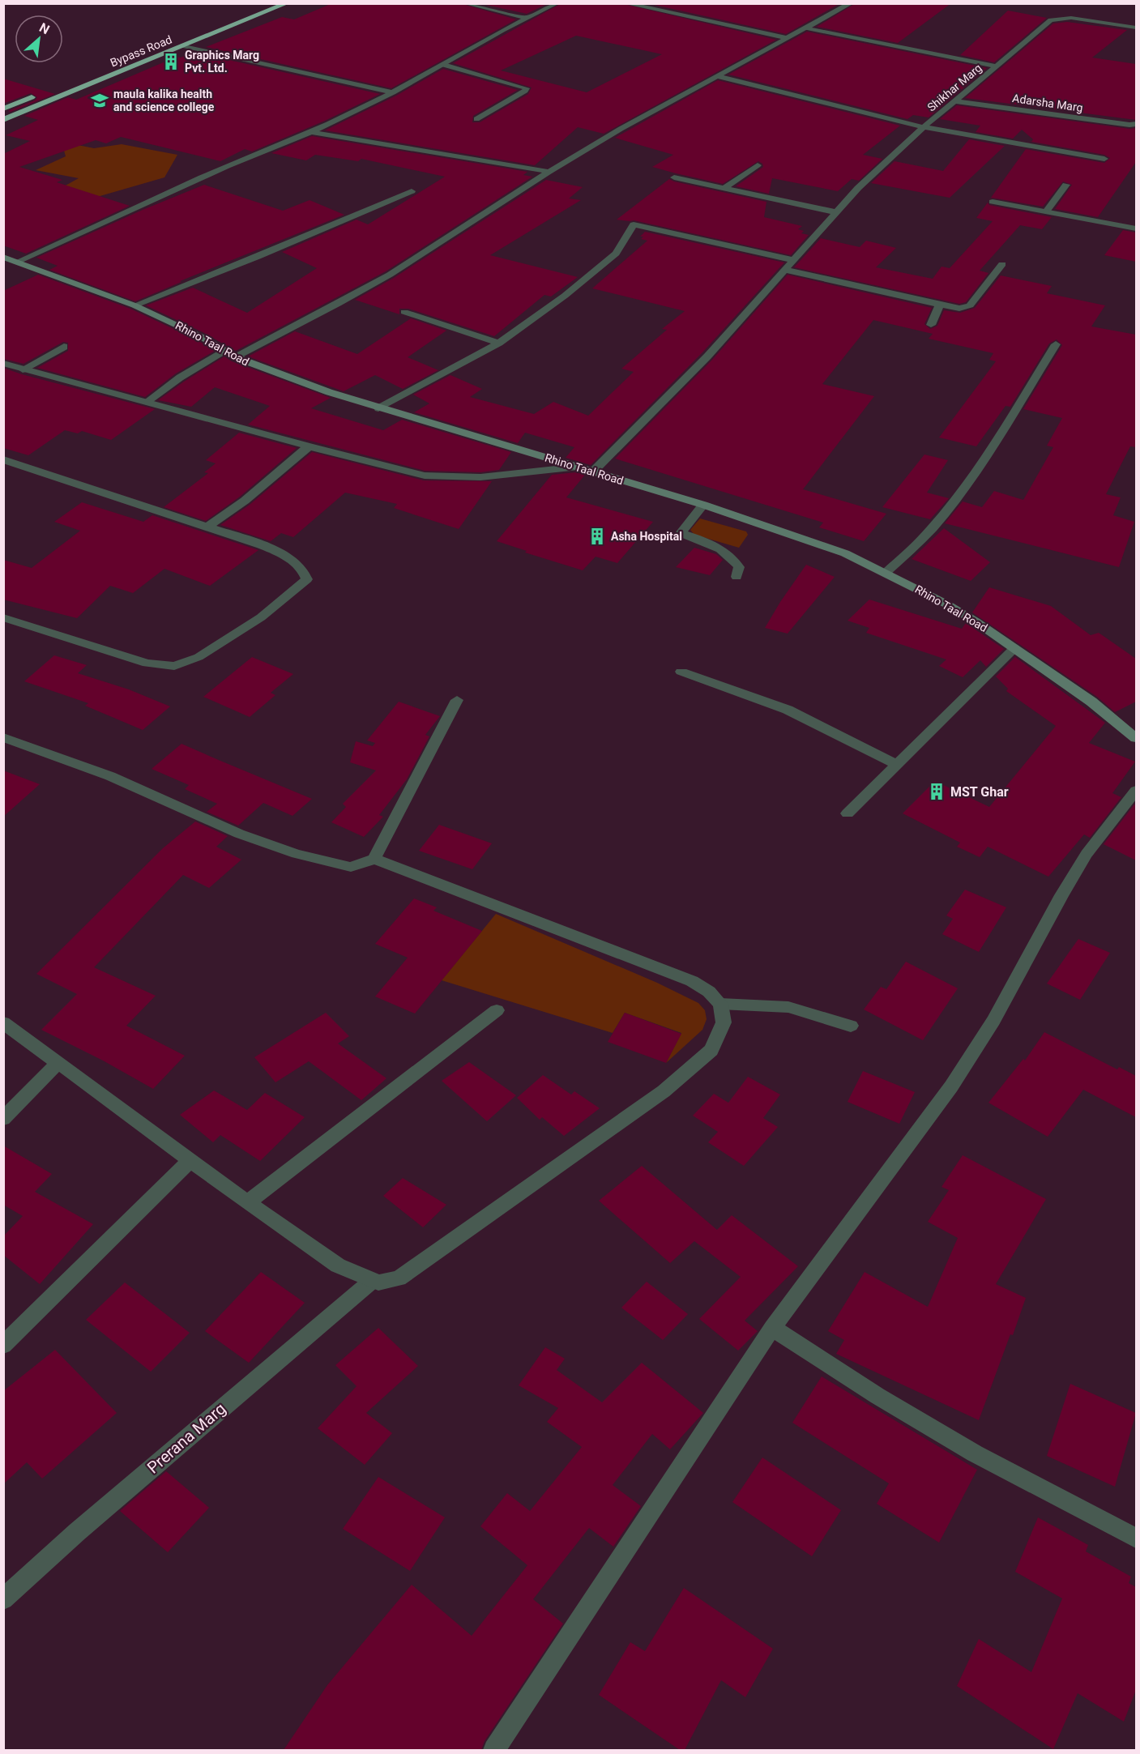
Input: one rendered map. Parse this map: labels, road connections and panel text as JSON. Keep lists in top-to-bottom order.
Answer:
{
  "streets": {
    "highway": ["Bypass Road"],
    "street": [
      "Shikhar Marg",
      "Adarsha Marg",
      "Rhino Taal Road",
      "Prerana Marg"
    ]
  },
  "crossings": [
    ["Shikhar Marg", "Adarsha Marg"]
  ],
  "places": {
    "building": ["Graphics Marg Pvt. Ltd.", "Asha Hospital", "MST Ghar"],
    "school or university": ["maula kalika health and science college"]
  },
  "north": "top right"
}
